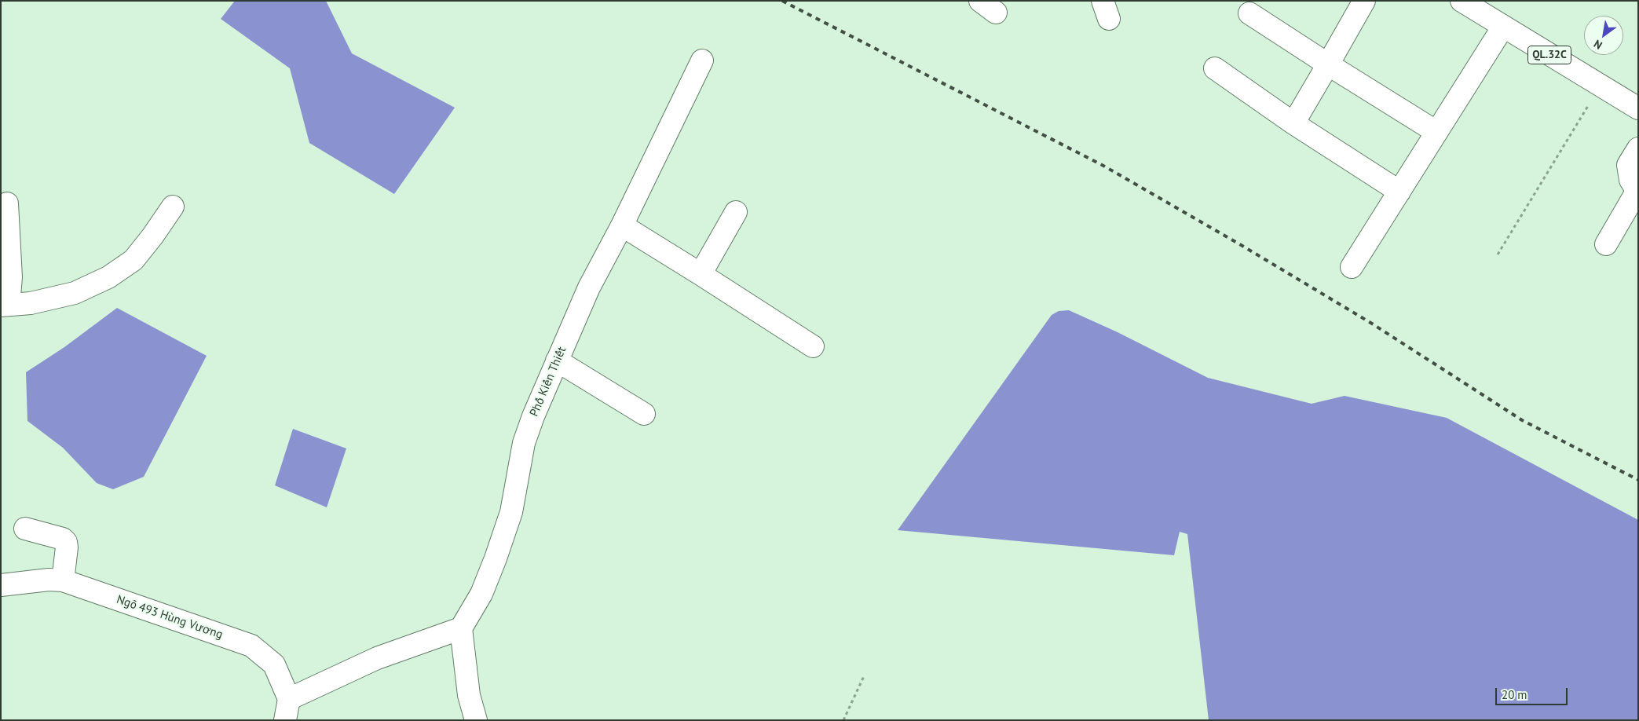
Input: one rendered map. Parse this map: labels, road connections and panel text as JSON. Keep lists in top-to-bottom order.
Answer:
{
  "streets": {
    "main road": ["QL.32C", "Phố Kiến Thiết", "Ngõ 493 Hùng Vương"]
  },
  "scale_bar": "20 m",
  "north": "bottom left"
}
